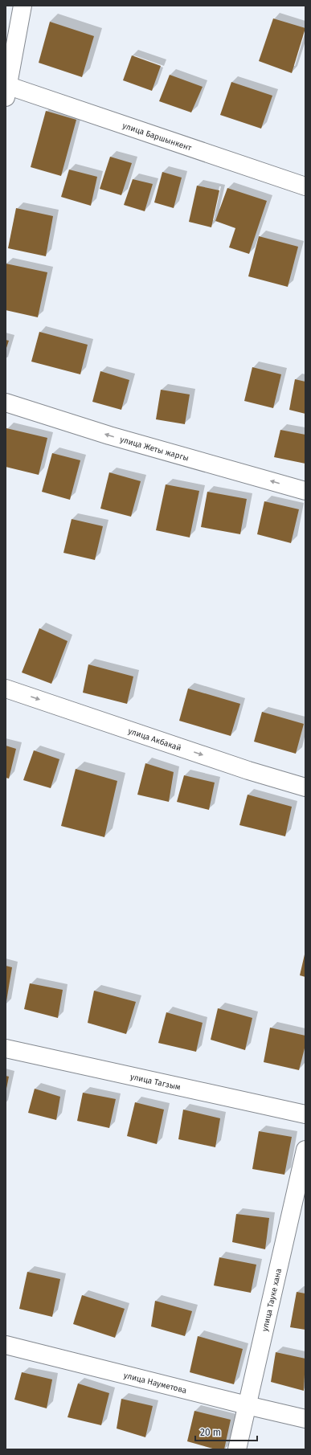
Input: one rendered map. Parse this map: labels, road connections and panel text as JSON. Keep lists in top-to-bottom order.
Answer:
{
  "streets": {
    "street": [
      "улица Баршынкент",
      "улица Жеты жаргы",
      "улица Акбакай",
      "улица Тагзым",
      "улица Тауке хана",
      "улица Науметова"
    ]
  },
  "crossings": [
    ["улица Тауке хана", "улица Науметова"]
  ],
  "one_way": ["улица Жеты жаргы", "улица Акбакай"],
  "scale_bar": "20 m"
}
